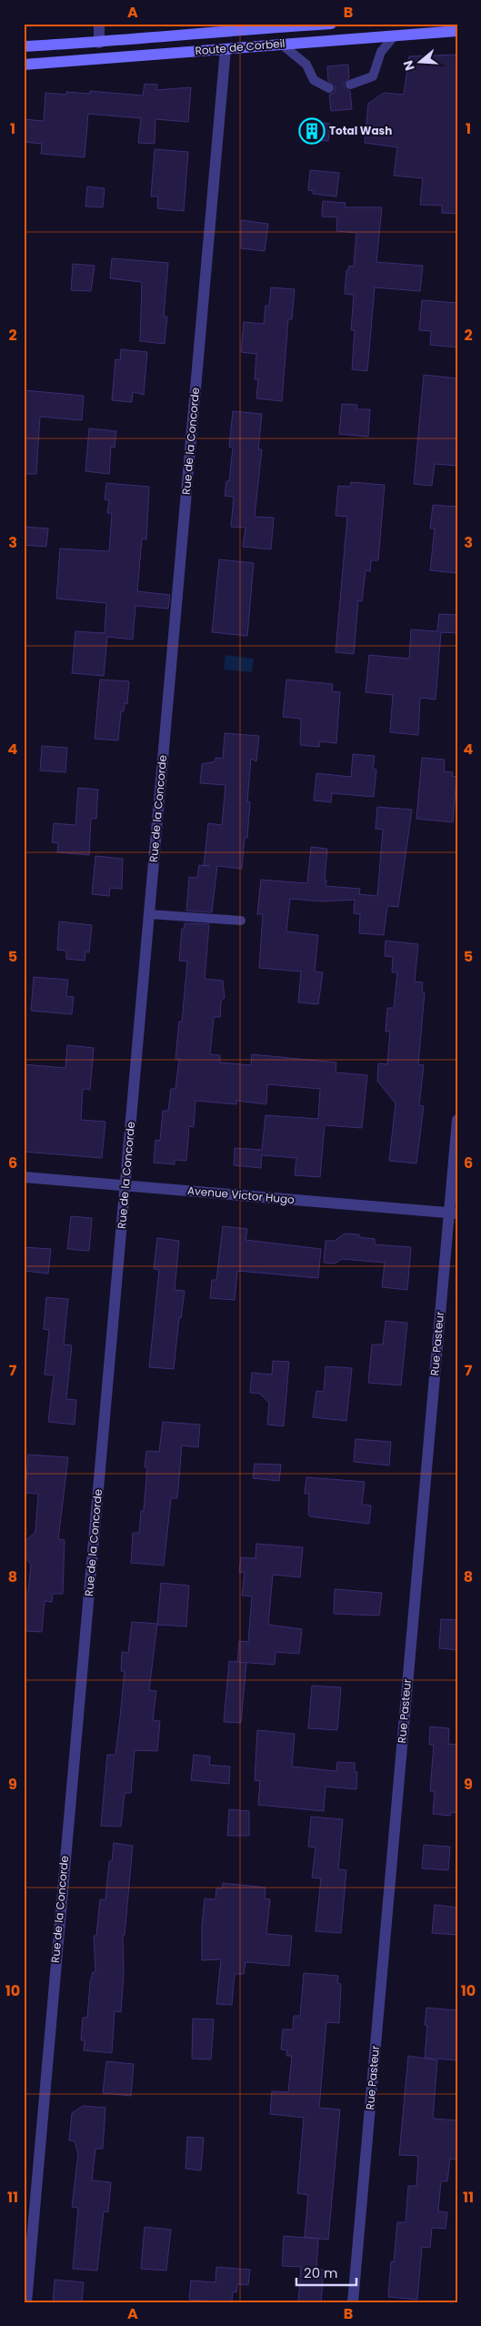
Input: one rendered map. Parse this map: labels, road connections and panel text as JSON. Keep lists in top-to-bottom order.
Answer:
{
  "streets": {
    "main road": ["Route de Corbeil"],
    "street": ["Rue de la Concorde", "Avenue Victor Hugo", "Rue Pasteur"]
  },
  "crossings": [
    ["Route de Corbeil", "Rue de la Concorde"],
    ["Rue de la Concorde", "Avenue Victor Hugo"],
    ["Avenue Victor Hugo", "Rue Pasteur"]
  ],
  "places": {
    "building": ["Total Wash"]
  },
  "scale_bar": "20 m",
  "north": "left",
  "grid": {
    "columns": ["A", "B"],
    "rows": [
      "1",
      "2",
      "3",
      "4",
      "5",
      "6",
      "7",
      "8",
      "9",
      "10",
      "11"
    ]
  }
}
